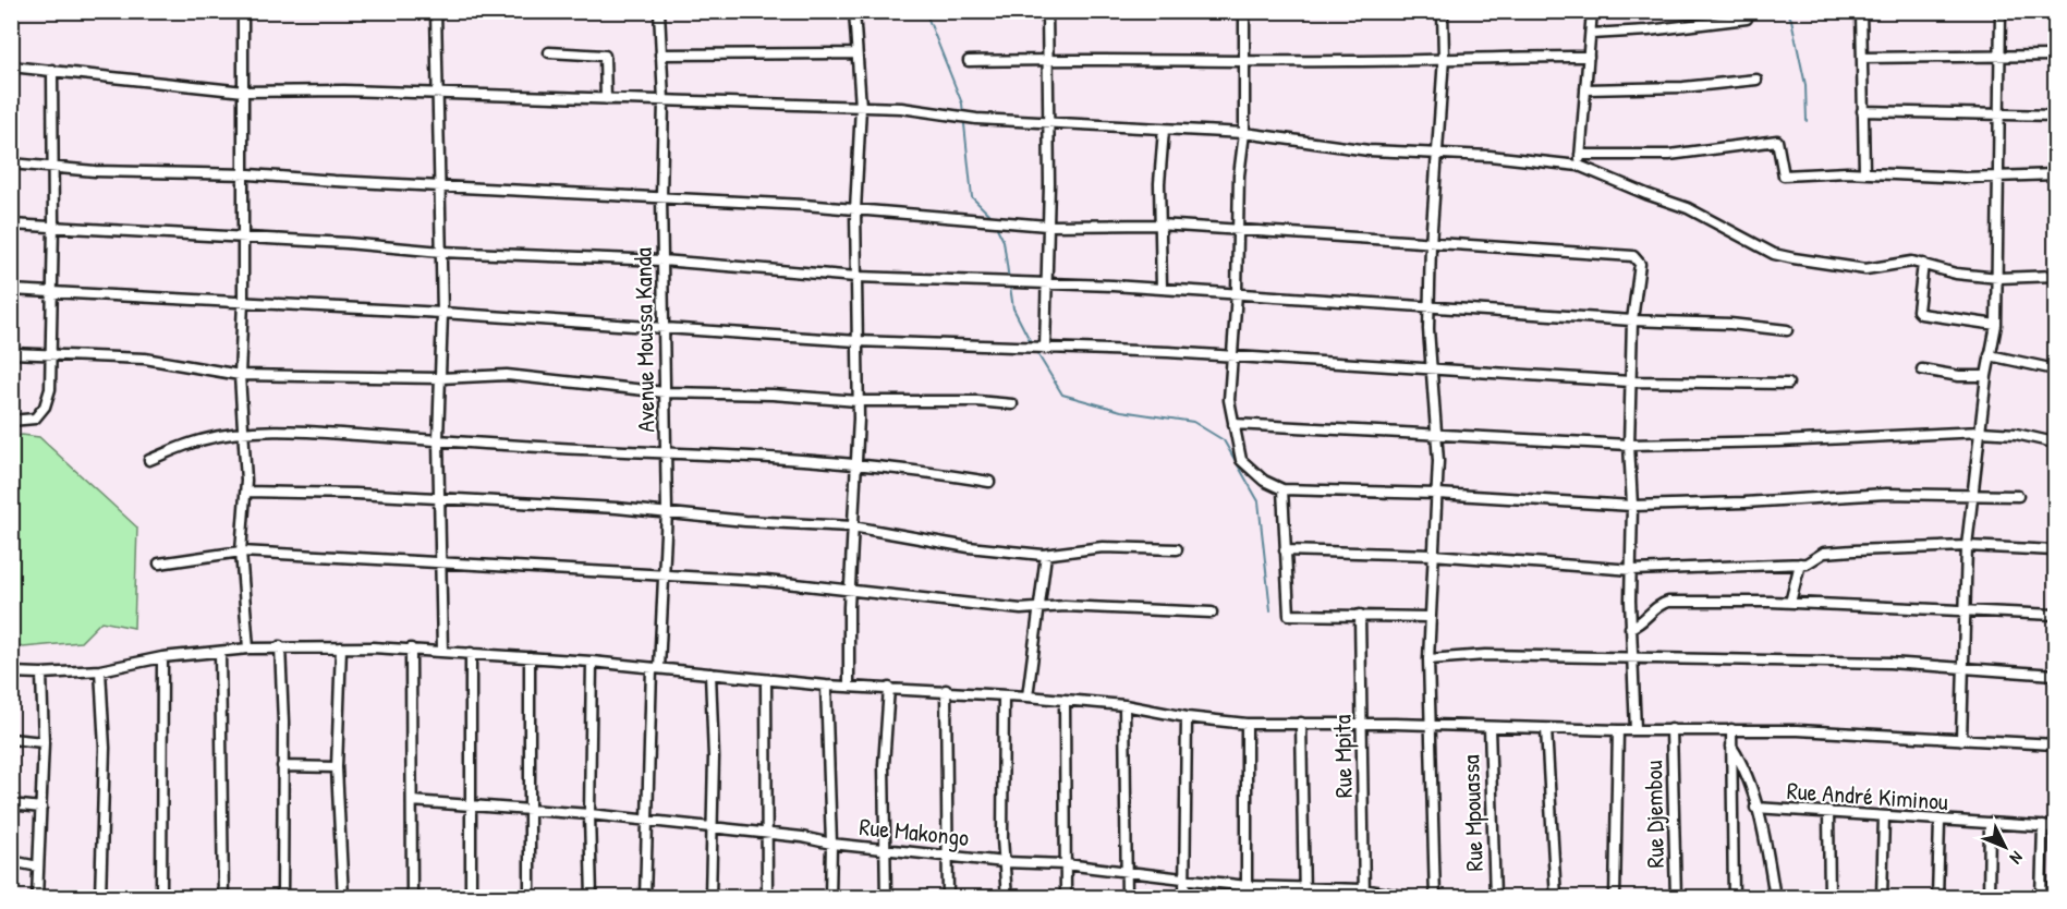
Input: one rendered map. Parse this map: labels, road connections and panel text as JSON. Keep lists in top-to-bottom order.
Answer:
{
  "streets": {
    "street": [
      "Avenue Moussa Kanda",
      "Rue Mpita",
      "Rue André Kiminou",
      "Rue Mpouassa",
      "Rue Djembou",
      "Rue Makongo"
    ]
  },
  "crossings": [
    ["Avenue Moussa Kanda", "Rue Makongo"],
    ["Rue Mpita", "Rue Makongo"]
  ],
  "north": "bottom right"
}
